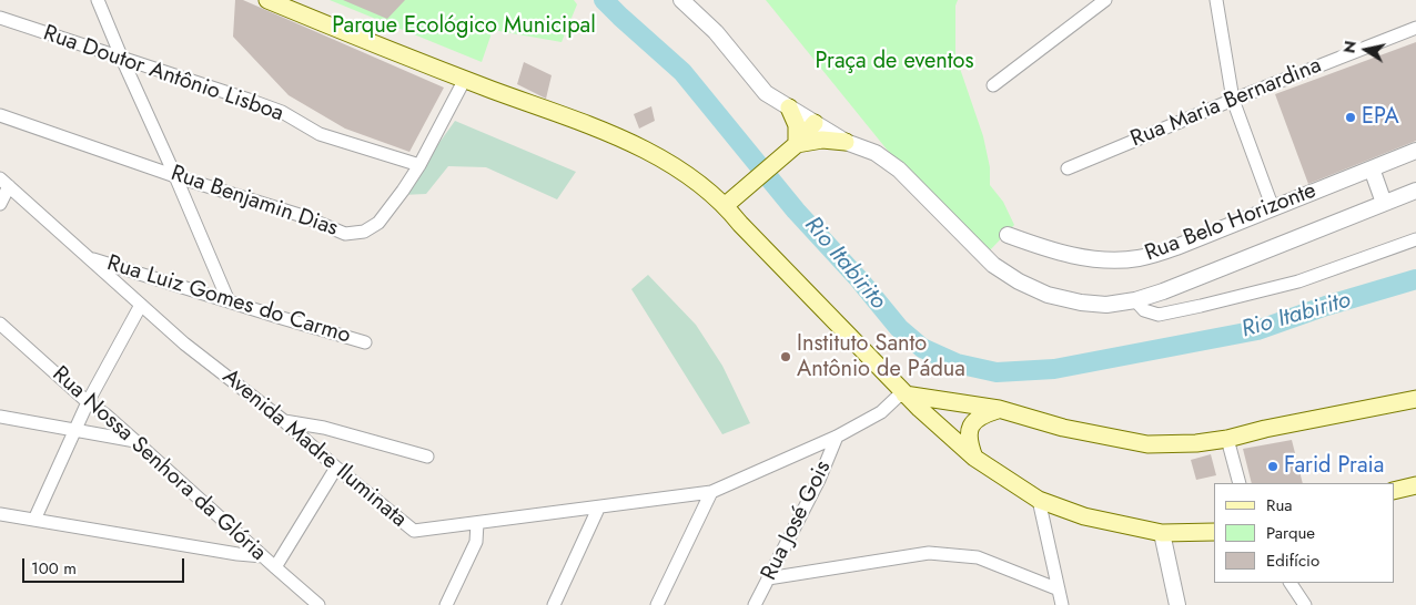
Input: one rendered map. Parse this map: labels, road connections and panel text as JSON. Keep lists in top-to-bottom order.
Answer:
{
  "streets": {
    "street": [
      "Rua Doutor Antônio Lisboa",
      "Rua Maria Bernardina",
      "Rua Benjamin Dias",
      "Rua Belo Horizonte",
      "Rua Luiz Gomes do Carmo",
      "Avenida Madre Iluminata",
      "Rua Nossa Senhora da Glória",
      "Rua José Gois"
    ]
  },
  "crossings": [
    ["Rua Doutor Antônio Lisboa", "Rua Benjamin Dias"],
    ["Rua Luiz Gomes do Carmo", "Avenida Madre Iluminata"],
    ["Avenida Madre Iluminata", "Rua José Gois"]
  ],
  "water": ["Rio Itabirito"],
  "parks": ["Parque Ecológico Municipal", "Praça de eventos"],
  "places": ["EPA", "Instituto Santo Antônio de Pádua", "Farid Praia"],
  "legend": ["Rua", "Parque", "Edifício"],
  "scale_bar": "100 m",
  "north": "left"
}
